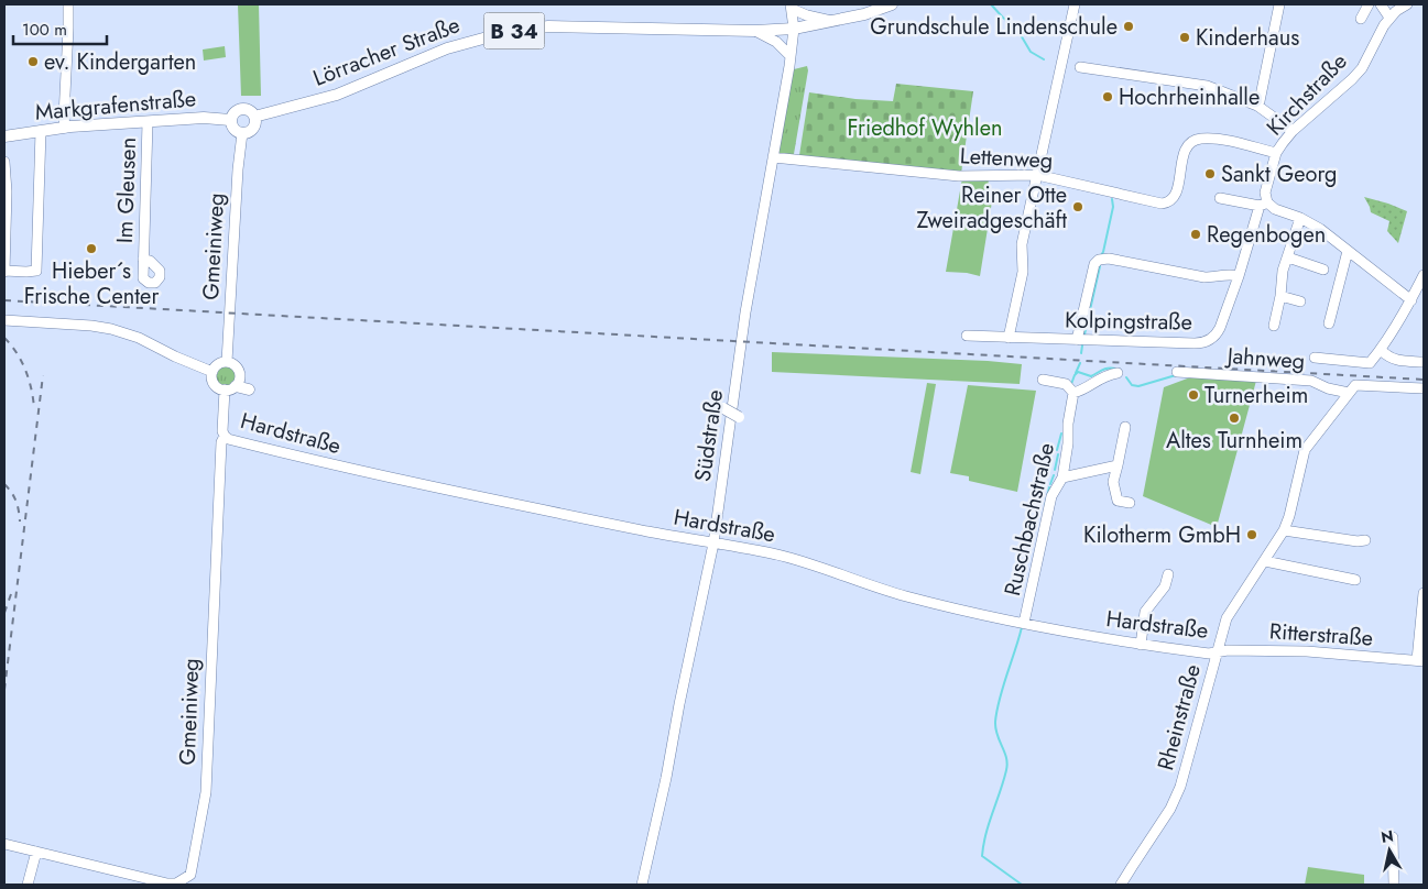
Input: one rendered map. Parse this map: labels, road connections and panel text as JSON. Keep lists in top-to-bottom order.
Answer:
{
  "streets": {
    "main road": ["B 34", "Lörracher Straße", "Markgrafenstraße"],
    "street": [
      "Kirchstraße",
      "Lettenweg",
      "Im Gleusen",
      "Gmeiniweg",
      "Kolpingstraße",
      "Jahnweg",
      "Hardstraße",
      "Südstraße",
      "Ruschbachstraße",
      "Ritterstraße",
      "Rheinstraße"
    ]
  },
  "crossings": [
    ["Lörracher Straße", "Markgrafenstraße"],
    ["Lörracher Straße", "Gmeiniweg"],
    ["Lörracher Straße", "Südstraße"],
    ["Kirchstraße", "Lettenweg"],
    ["Kirchstraße", "Kolpingstraße"],
    ["Markgrafenstraße", "Im Gleusen"],
    ["Markgrafenstraße", "Gmeiniweg"],
    ["Lettenweg", "Südstraße"],
    ["Gmeiniweg", "Hardstraße"],
    ["Jahnweg", "Rheinstraße"],
    ["Hardstraße", "Südstraße"],
    ["Hardstraße", "Ruschbachstraße"],
    ["Hardstraße", "Ritterstraße"],
    ["Hardstraße", "Rheinstraße"],
    ["Ritterstraße", "Rheinstraße"]
  ],
  "parks": ["Friedhof Wyhlen"],
  "places": [
    "Grundschule Lindenschule",
    "Kinderhaus",
    "ev. Kindergarten",
    "Hochrheinhalle",
    "Sankt Georg",
    "Reiner Otte Zweiradgeschäft",
    "Regenbogen",
    "Hieber´s Frische Center",
    "Turnerheim",
    "Altes Turnheim",
    "Kilotherm GmbH"
  ],
  "scale_bar": "100 m",
  "north": "top"
}
